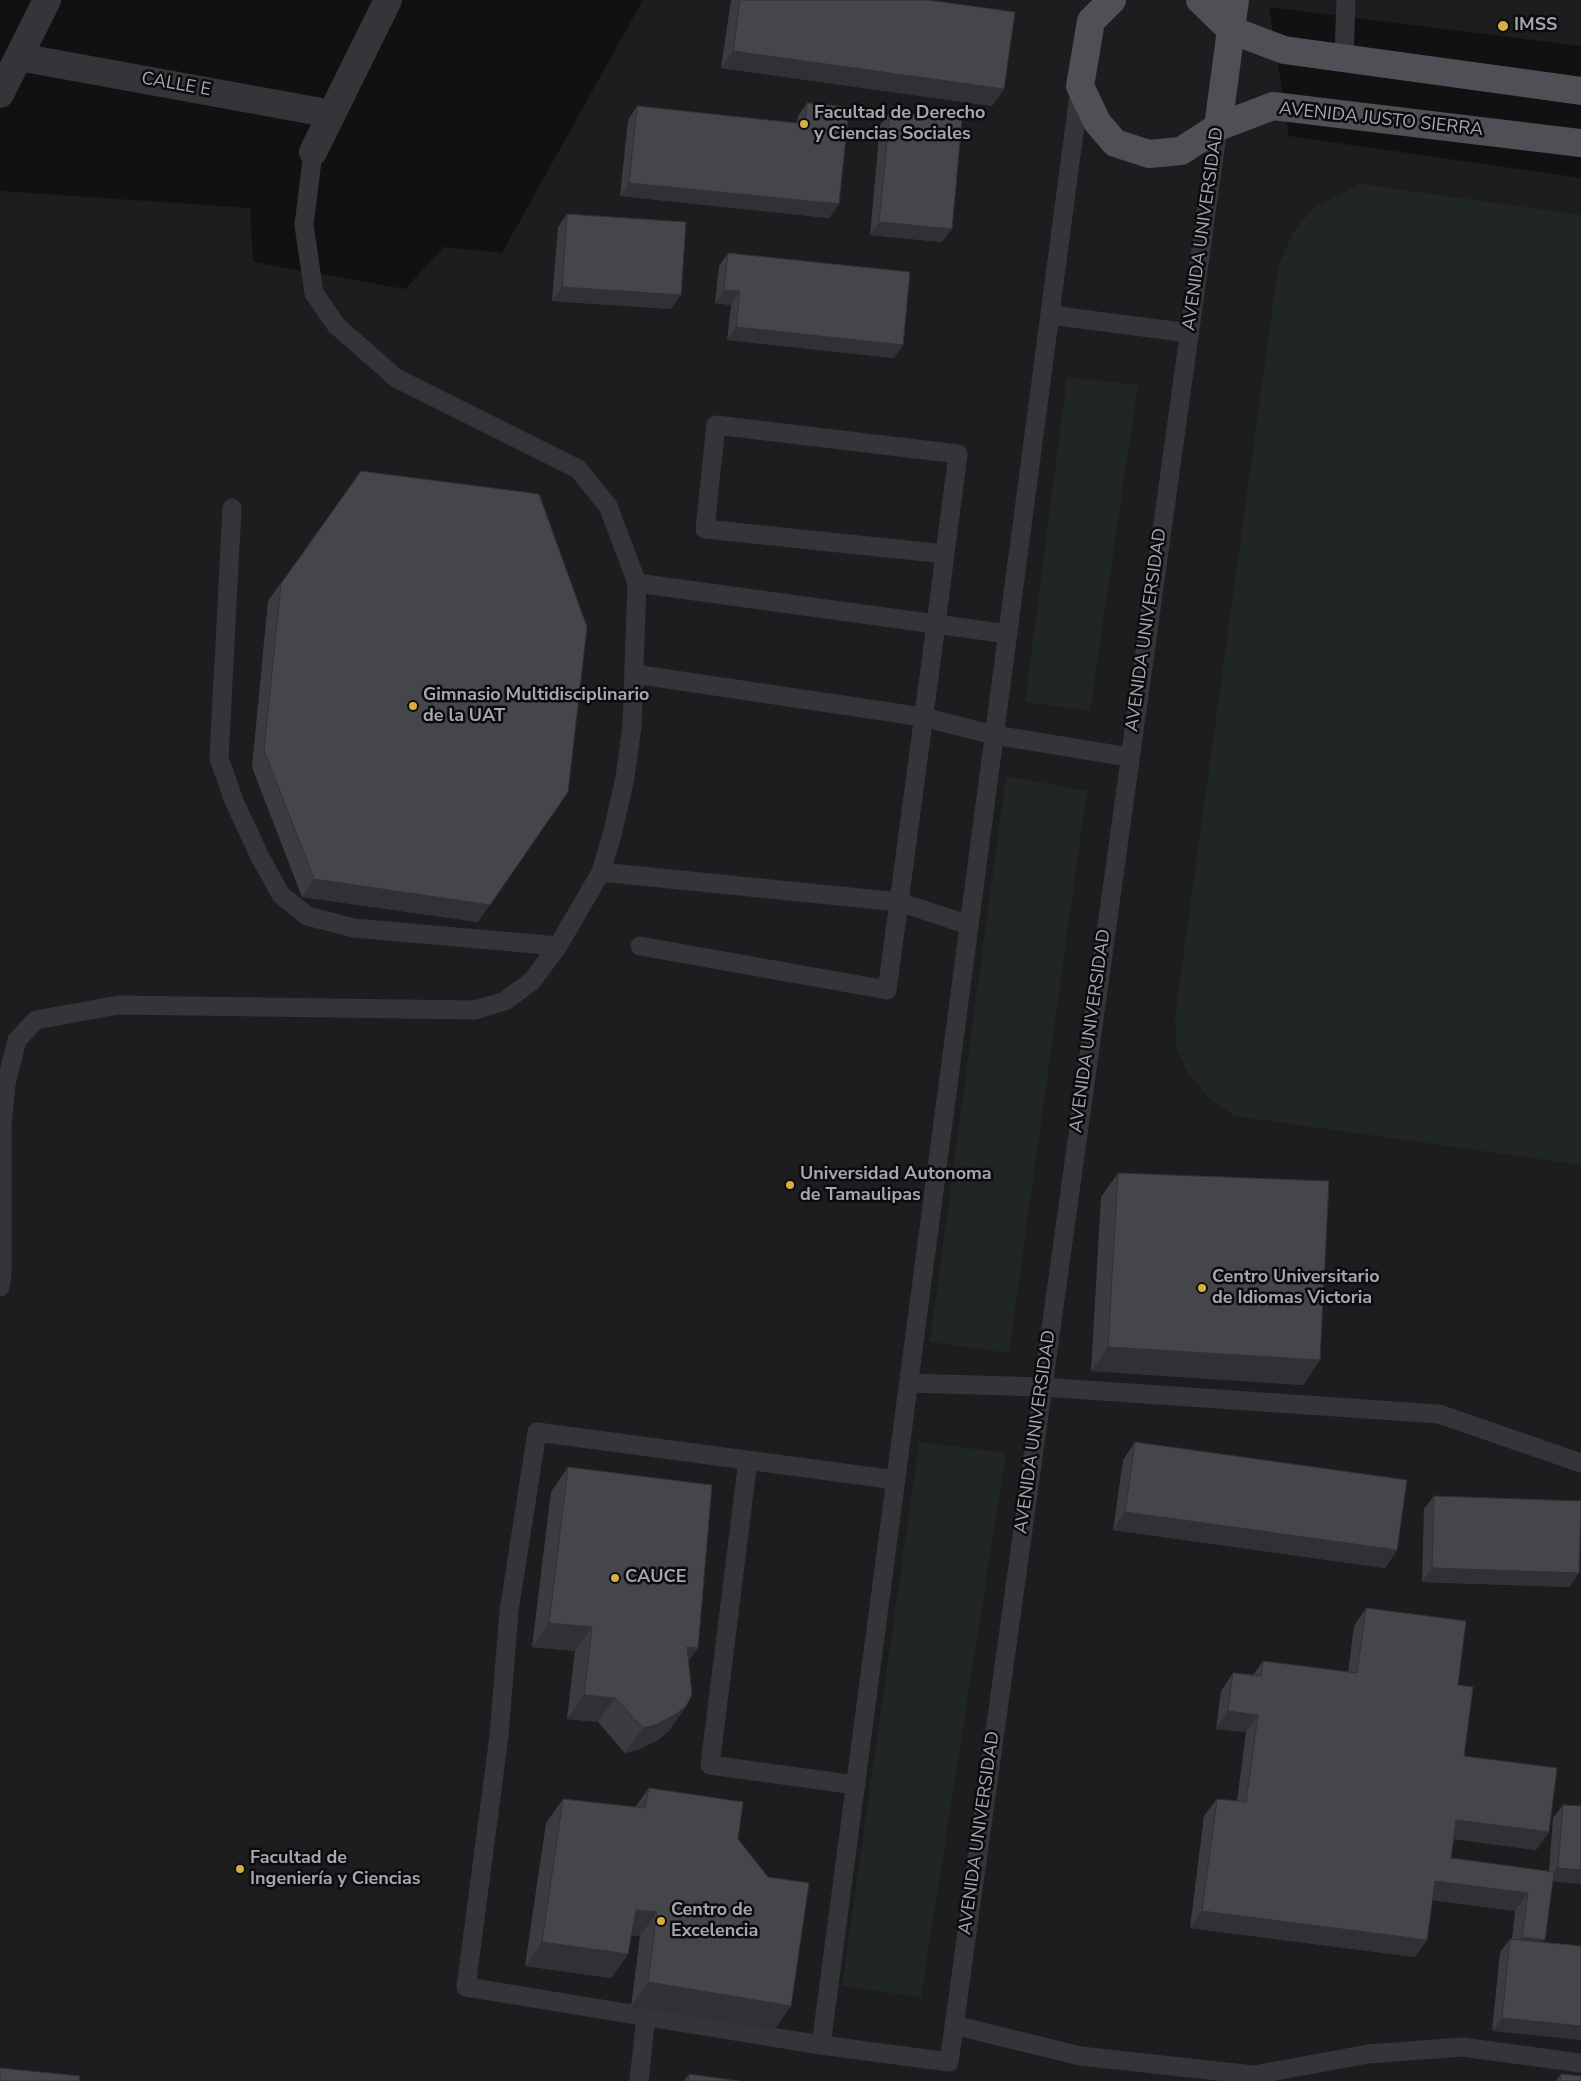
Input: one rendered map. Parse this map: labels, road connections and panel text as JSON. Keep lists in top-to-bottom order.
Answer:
{
  "streets": {
    "main road": ["AVENIDA JUSTO SIERRA", "AVENIDA UNIVERSIDAD"],
    "street": ["CALLE E"]
  },
  "crossings": [
    ["AVENIDA JUSTO SIERRA", "AVENIDA UNIVERSIDAD"]
  ],
  "places": [
    "IMSS",
    "Facultad de Derecho y Ciencias Sociales",
    "Gimnasio Multidisciplinario de la UAT",
    "Universidad Autonoma de Tamaulipas",
    "Centro Universitario de Idiomas Victoria",
    "CAUCE",
    "Facultad de Ingeniería y Ciencias",
    "Centro de Excelencia"
  ]
}
